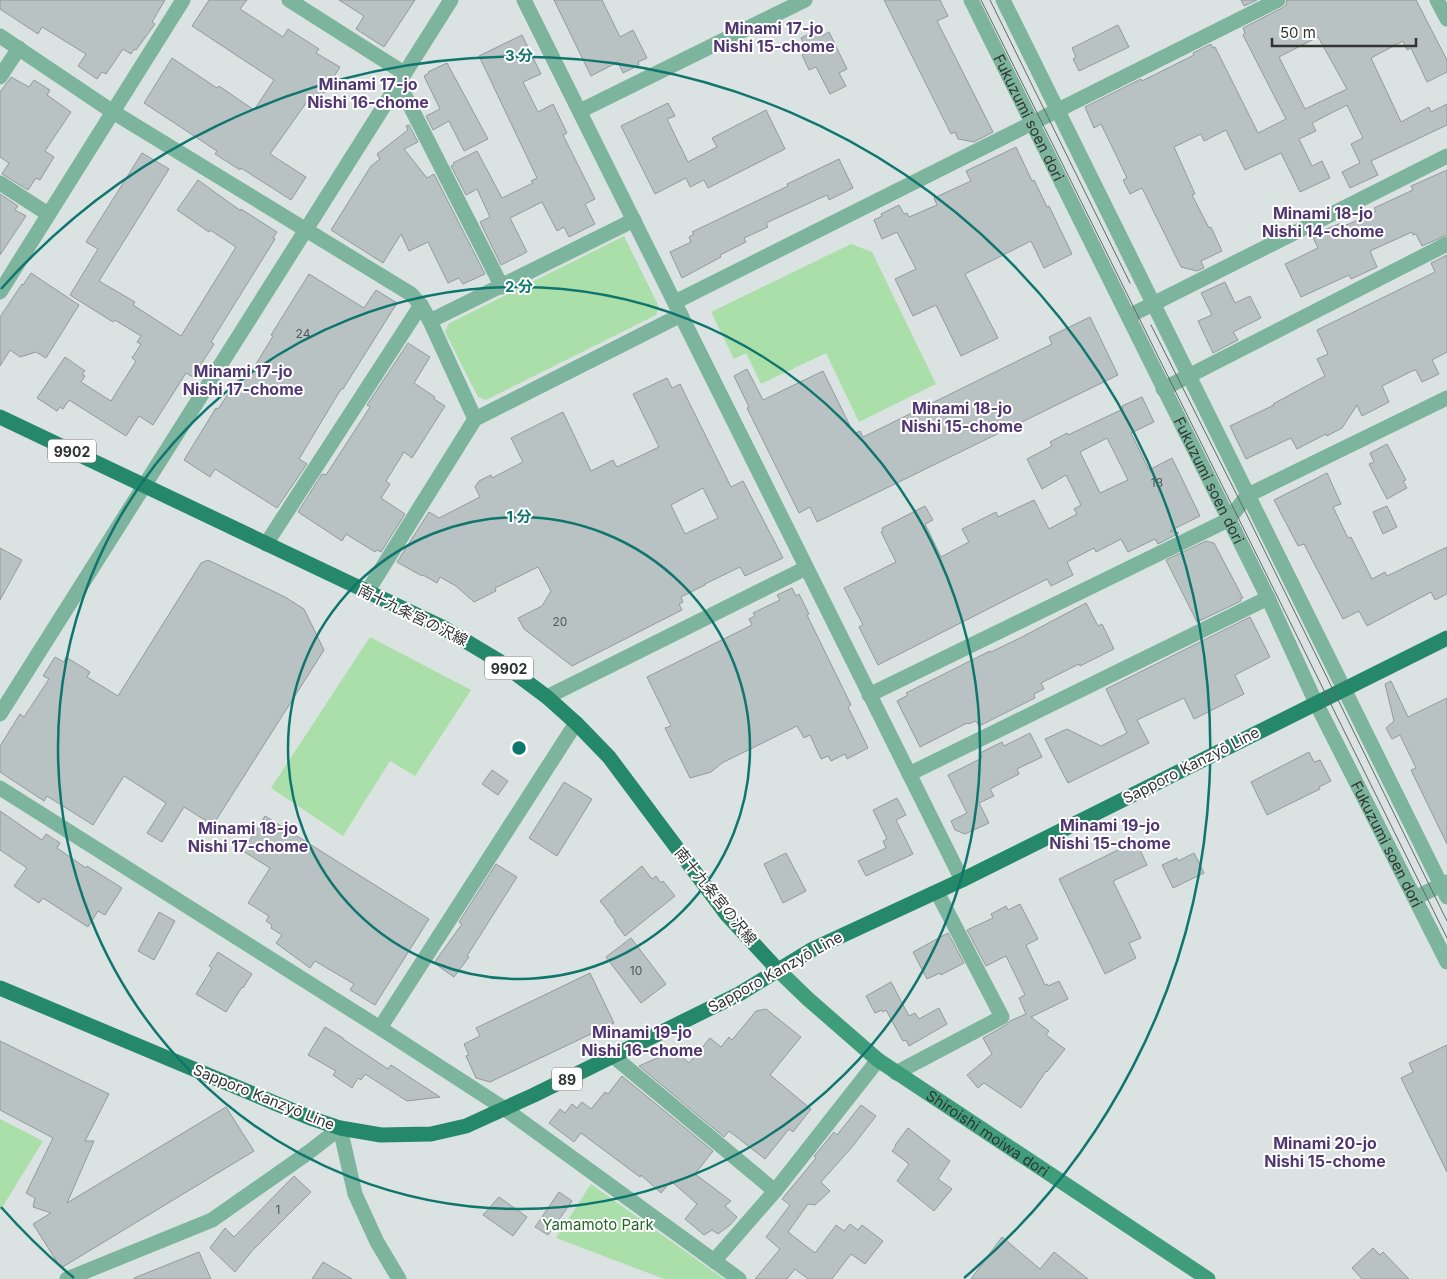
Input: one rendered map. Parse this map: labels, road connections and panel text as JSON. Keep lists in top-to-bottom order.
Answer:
{
  "streets": {
    "main road": [
      "9902",
      "南十九条宮の沢線",
      "Sapporo Kanzyō Line",
      "89",
      "Shiroishi moiwa dori"
    ],
    "street": ["Fukuzumi soen dori"]
  },
  "crossings": [
    ["Fukuzumi soen dori", "Sapporo Kanzyō Line"],
    ["南十九条宮の沢線", "Sapporo Kanzyō Line"],
    ["南十九条宮の沢線", "Shiroishi moiwa dori"],
    ["Sapporo Kanzyō Line", "Shiroishi moiwa dori"]
  ],
  "districts": [
    "Minami 17-jo Nishi 15-chome",
    "Minami 17-jo Nishi 16-chome",
    "Minami 18-jo Nishi 14-chome",
    "Minami 17-jo Nishi 17-chome",
    "Minami 18-jo Nishi 15-chome",
    "Minami 19-jo Nishi 15-chome",
    "Minami 18-jo Nishi 17-chome",
    "Minami 19-jo Nishi 16-chome",
    "Minami 20-jo Nishi 15-chome"
  ],
  "parks": ["Yamamoto Park"],
  "house_numbers": [
    "24",
    "13",
    "20",
    "10",
    "1"
  ],
  "scale_bar": "50 m",
  "rings": ["3 分", "2 分", "1 分"]
}
